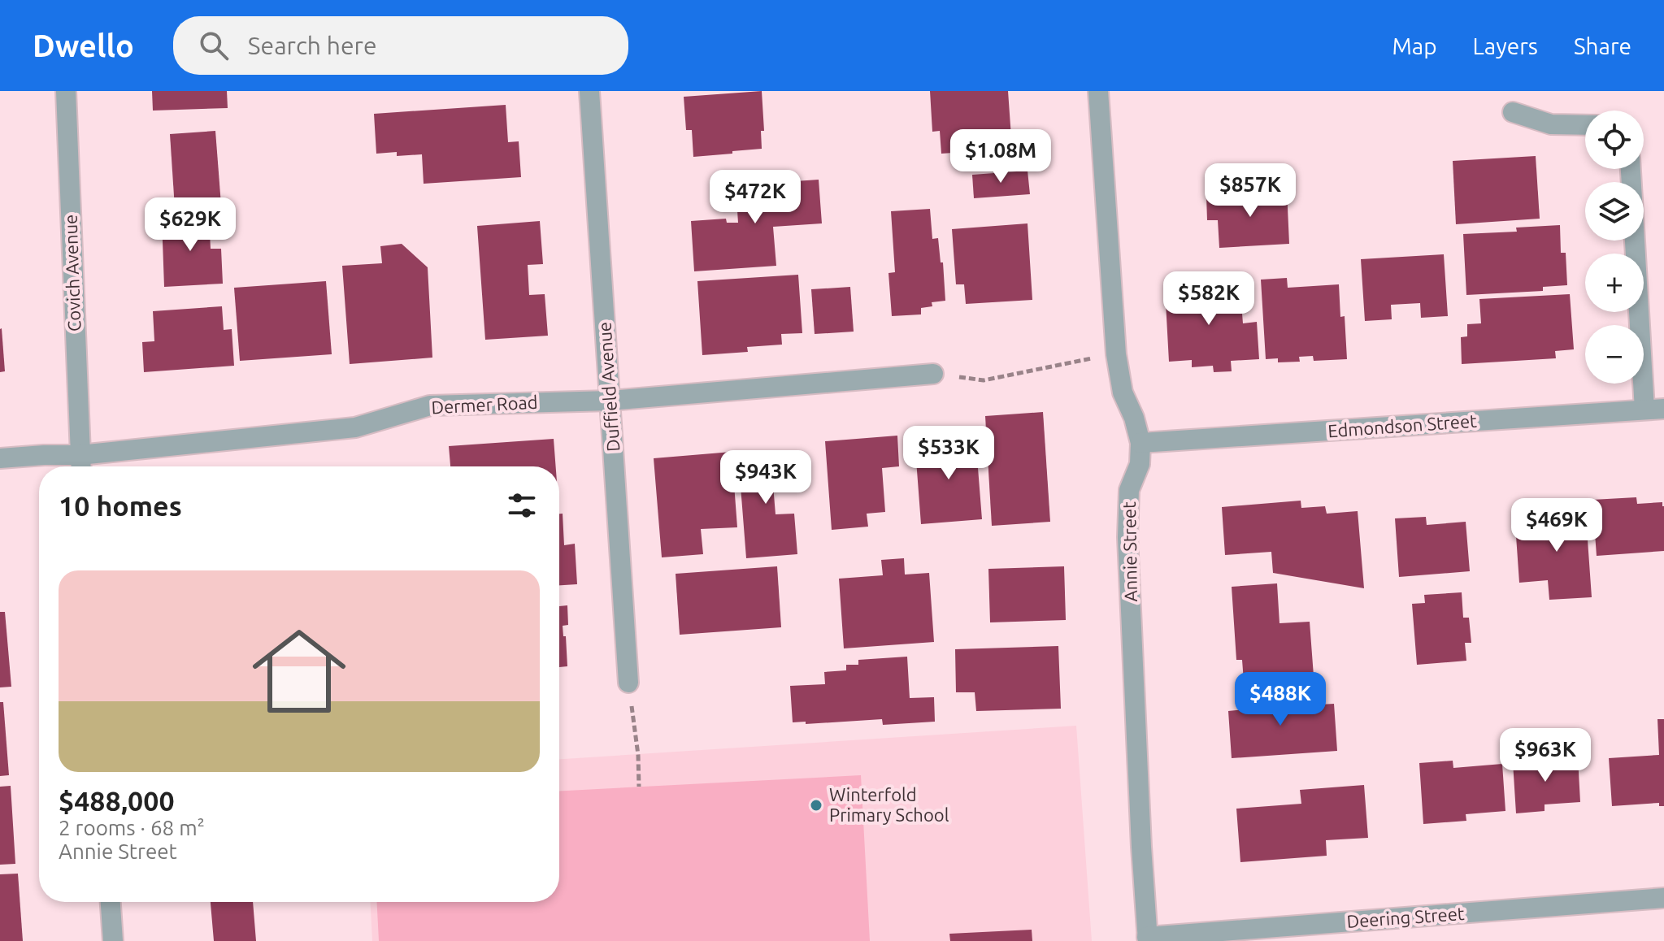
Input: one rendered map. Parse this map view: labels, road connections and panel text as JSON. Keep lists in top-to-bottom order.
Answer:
{
  "streets": {
    "street": [
      "Covich Avenue",
      "Duffield Avenue",
      "Dermer Road",
      "Edmondson Street",
      "Annie Street",
      "Deering Street"
    ]
  },
  "crossings": [
    ["Covich Avenue", "Dermer Road"],
    ["Duffield Avenue", "Dermer Road"],
    ["Edmondson Street", "Annie Street"],
    ["Annie Street", "Deering Street"]
  ],
  "places": ["Winterfold Primary School"],
  "page": {
    "header": "Dwello",
    "search": "Search here",
    "nav": ["Map", "Layers", "Share"],
    "map_buttons": ["+", "−"],
    "price": [
      "$1.08M",
      "$857K",
      "$472K",
      "$629K",
      "$582K",
      "$533K",
      "$943K",
      "$469K",
      "$488K",
      "$963K"
    ],
    "heading": "10 homes",
    "list": [
      {
        "name": "$488,000",
        "note": "2 rooms · 68 m² · Annie Street"
      }
    ]
  }
}
